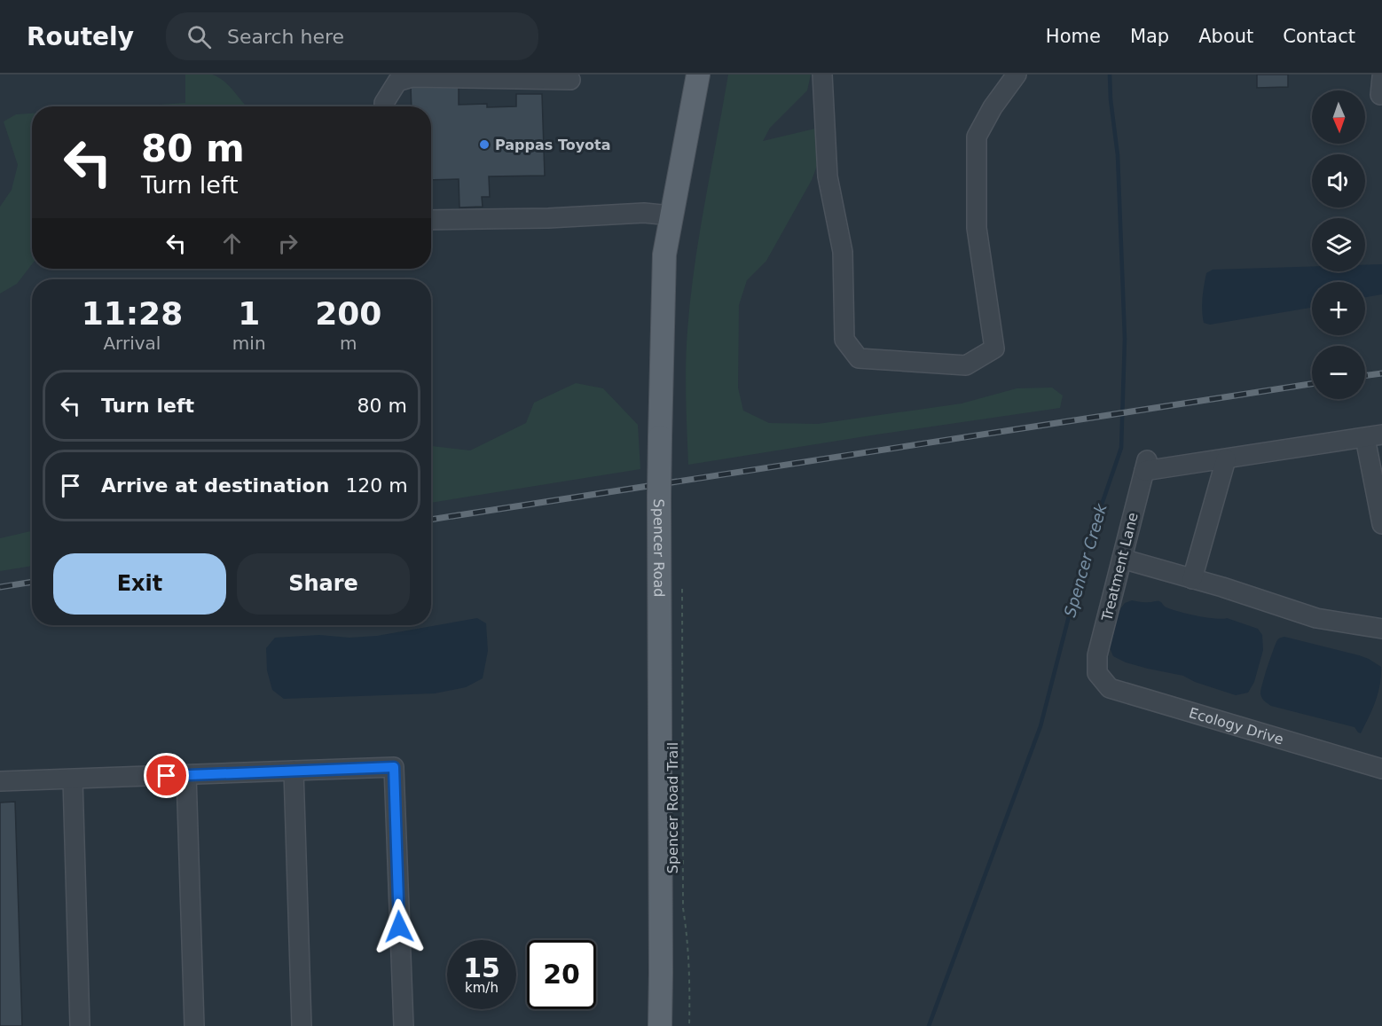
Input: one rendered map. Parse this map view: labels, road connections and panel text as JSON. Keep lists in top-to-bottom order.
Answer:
{
  "streets": {
    "main road": ["Spencer Road"],
    "lane": ["Treatment Lane", "Ecology Drive"],
    "path": ["Spencer Road Trail"]
  },
  "crossings": [
    ["Treatment Lane", "Ecology Drive"]
  ],
  "water": ["Spencer Creek"],
  "places": ["Pappas Toyota"],
  "north": "bottom",
  "page": {
    "header": "Routely",
    "search": "Search here",
    "nav": [
      "Home",
      "Map",
      "About",
      "Contact"
    ],
    "map_buttons": ["+", "−"],
    "turn": ["80 m", "Turn left"],
    "eta": [
      "11:28",
      "Arrival",
      "1",
      "min",
      "200",
      "m"
    ],
    "list": [
      {
        "name": "Turn left",
        "value": "80 m"
      },
      {
        "name": "Arrive at destination",
        "value": "120 m"
      }
    ],
    "buttons": ["Exit", "Share"],
    "speed": "15 km/h",
    "limit": "20"
  }
}
